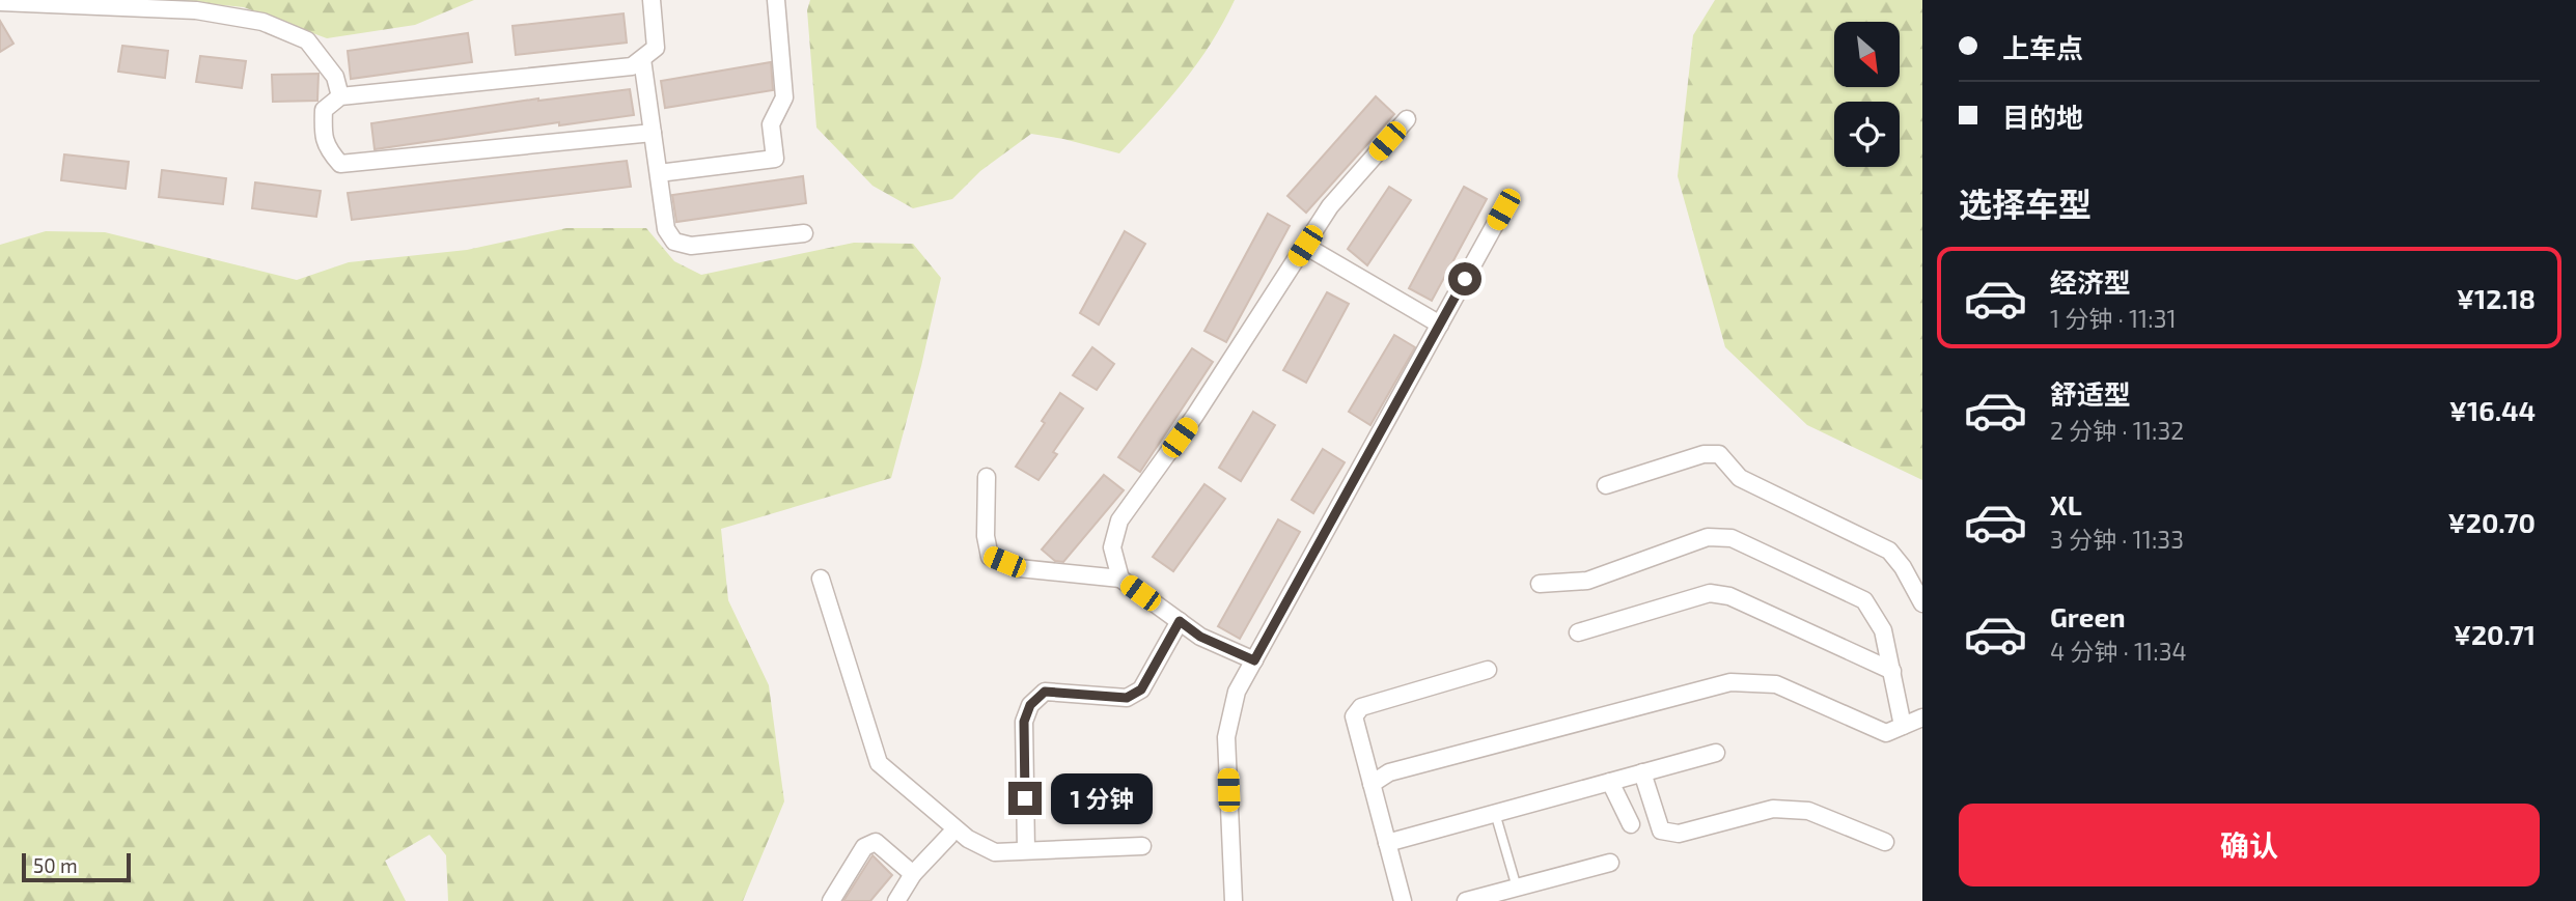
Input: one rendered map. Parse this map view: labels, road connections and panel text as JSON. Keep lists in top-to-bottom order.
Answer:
{
  "scale_bar": "50 m",
  "north": "bottom right",
  "page": {
    "banner": ["上车点", "目的地"],
    "heading": "选择车型",
    "list": [
      {
        "name": "经济型",
        "note": "1 分钟 · 11:31",
        "value": "¥12.18"
      },
      {
        "name": "舒适型",
        "note": "2 分钟 · 11:32",
        "value": "¥16.44"
      },
      {
        "name": "XL",
        "note": "3 分钟 · 11:33",
        "value": "¥20.70"
      },
      {
        "name": "Green",
        "note": "4 分钟 · 11:34",
        "value": "¥20.71"
      }
    ],
    "bubble": "1 分钟",
    "buttons": "确认",
    "scale": "50 m"
  }
}
